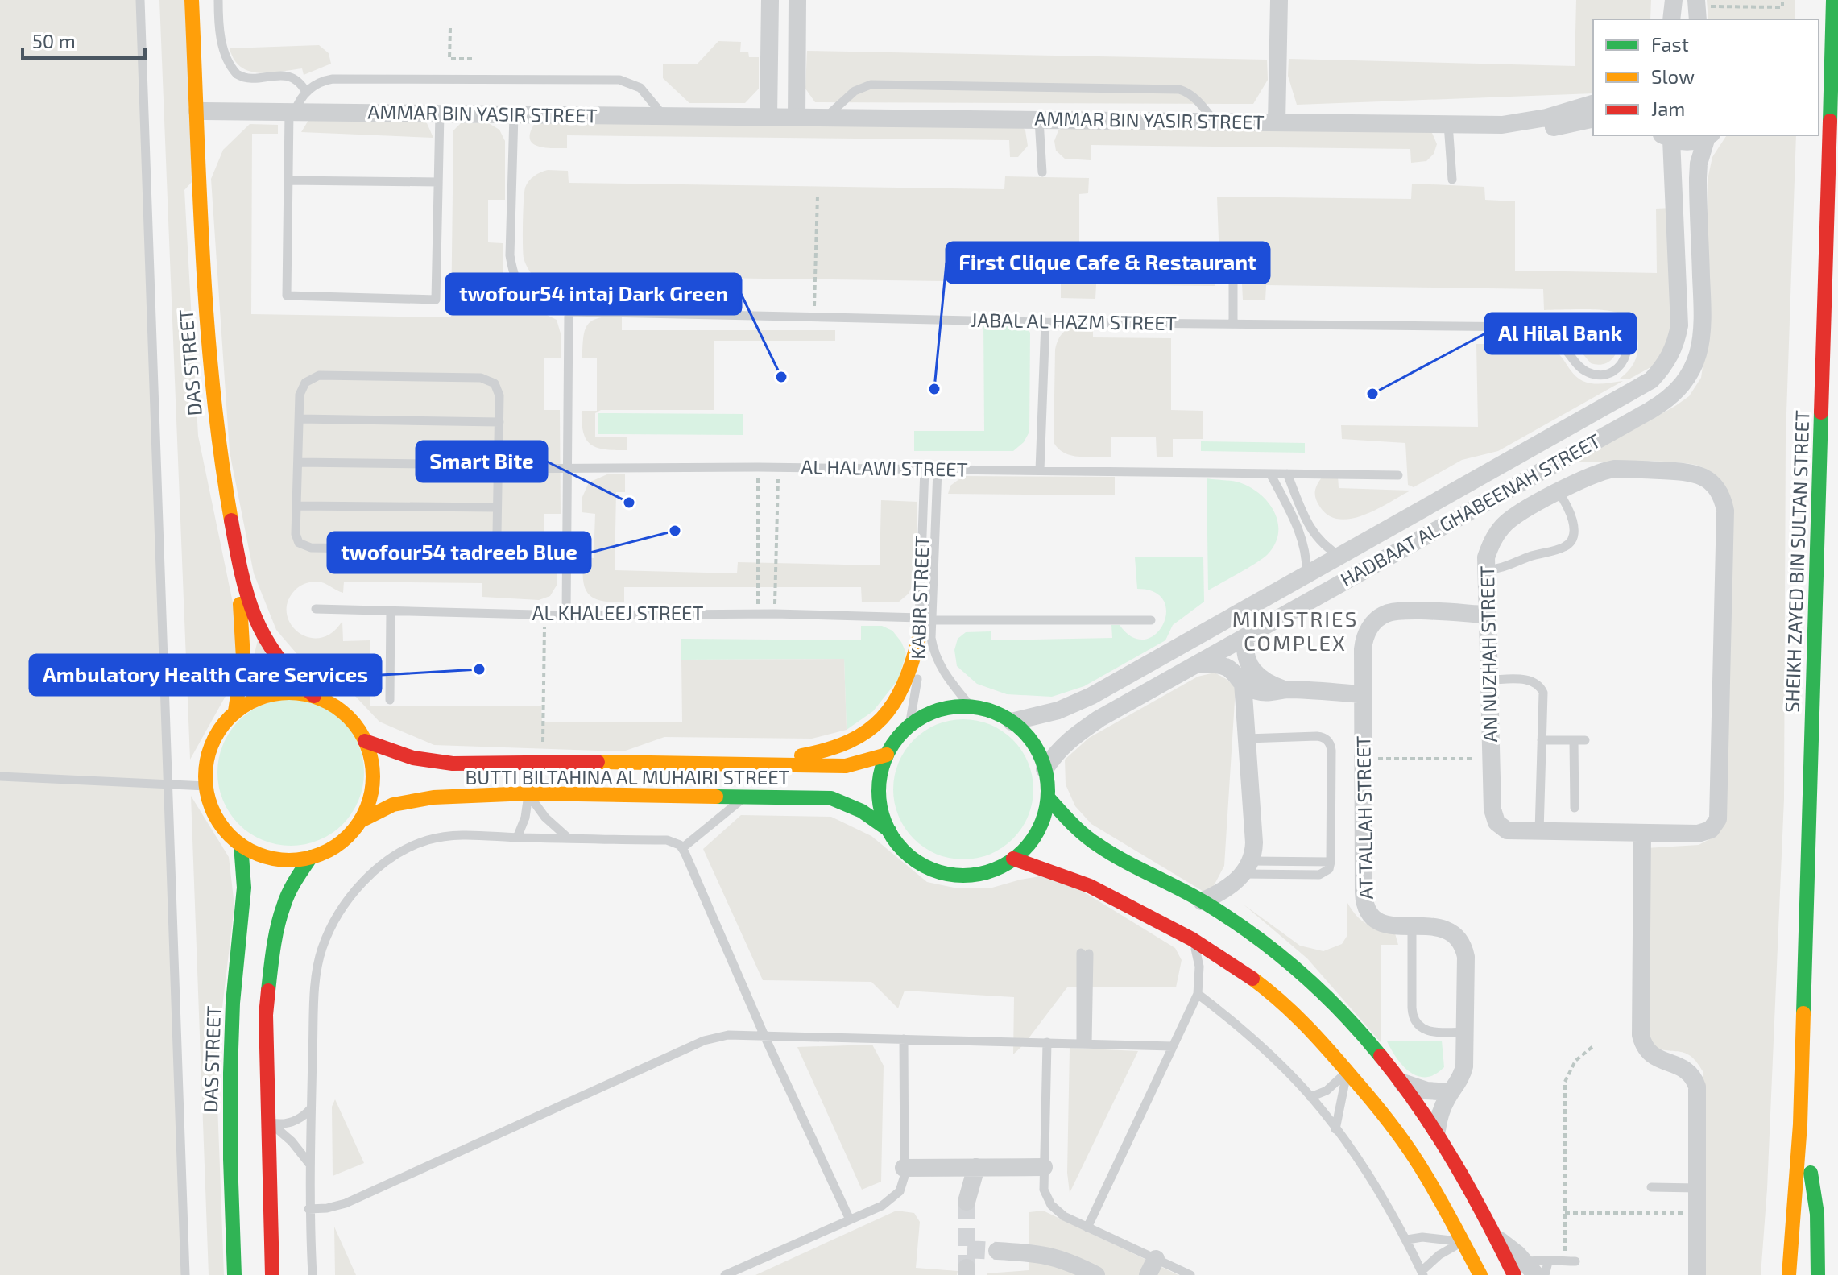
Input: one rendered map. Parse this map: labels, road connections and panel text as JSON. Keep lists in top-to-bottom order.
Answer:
{
  "streets": {
    "main road": ["DAS STREET", "SHEIKH ZAYED BIN SULTAN STREET", "BUTTI BILTAHINA AL MUHAIRI STREET"],
    "street": [
      "AMMAR BIN YASIR STREET",
      "HADBAAT AL GHABEENAH STREET",
      "AN NUZHAH STREET",
      "AT TALLAH STREET"
    ],
    "lane": [
      "JABAL AL HAZM STREET",
      "AL HALAWI STREET",
      "KABIR STREET",
      "AL KHALEEJ STREET"
    ]
  },
  "crossings": [
    ["AMMAR BIN YASIR STREET", "JABAL AL HAZM STREET"],
    ["AMMAR BIN YASIR STREET", "DAS STREET"],
    ["DAS STREET", "BUTTI BILTAHINA AL MUHAIRI STREET"],
    ["AL HALAWI STREET", "KABIR STREET"],
    ["HADBAAT AL GHABEENAH STREET", "KABIR STREET"],
    ["HADBAAT AL GHABEENAH STREET", "BUTTI BILTAHINA AL MUHAIRI STREET"],
    ["KABIR STREET", "AL KHALEEJ STREET"],
    ["KABIR STREET", "BUTTI BILTAHINA AL MUHAIRI STREET"],
    ["AN NUZHAH STREET", "AT TALLAH STREET"]
  ],
  "districts": ["MINISTRIES COMPLEX"],
  "places": [
    "twofour54 intaj Dark Green",
    "First Clique Cafe & Restaurant",
    "Al Hilal Bank",
    "Smart Bite",
    "twofour54 tadreeb Blue",
    "Ambulatory Health Care Services"
  ],
  "legend": ["Fast", "Slow", "Jam"],
  "scale_bar": "50 m"
}
